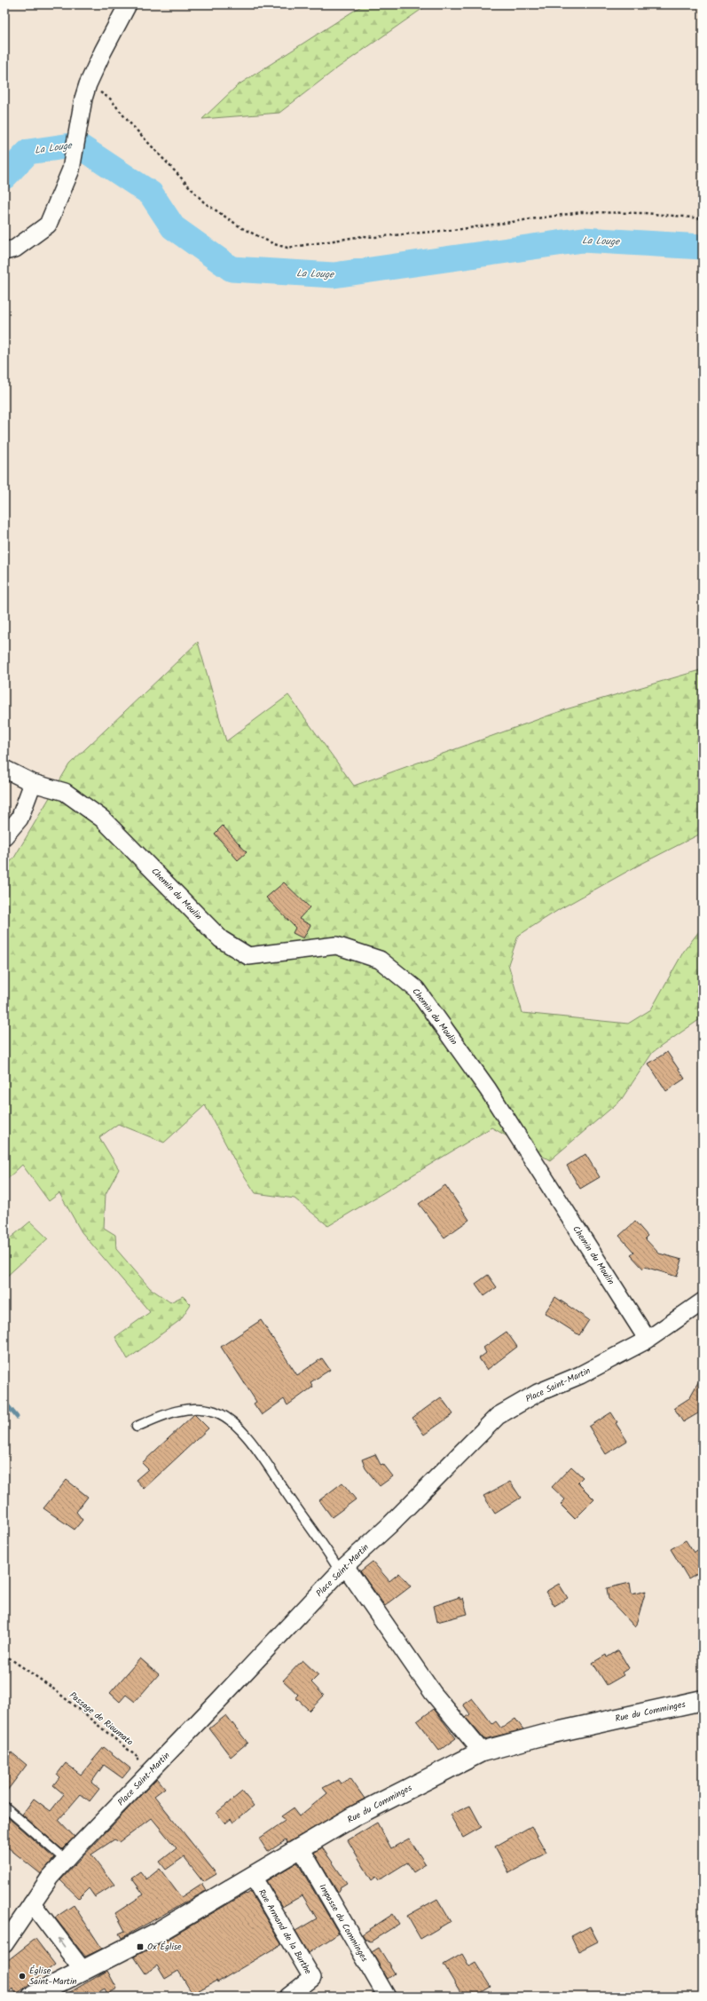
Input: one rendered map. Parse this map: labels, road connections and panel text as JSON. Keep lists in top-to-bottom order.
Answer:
{
  "streets": {
    "street": [
      "Chemin du Moulin",
      "Place Saint-Martin",
      "Rue du Comminges",
      "Impasse du Comminges",
      "Rue Armand de la Burthe"
    ],
    "path": ["Passage de Rioumato"]
  },
  "crossings": [
    ["Chemin du Moulin", "Place Saint-Martin"],
    ["Rue du Comminges", "Impasse du Comminges"],
    ["Rue du Comminges", "Rue Armand de la Burthe"]
  ],
  "water": ["La Louge"],
  "places": {
    "transit": ["Ox Église"],
    "other": ["Église Saint-Martin"]
  }
}
